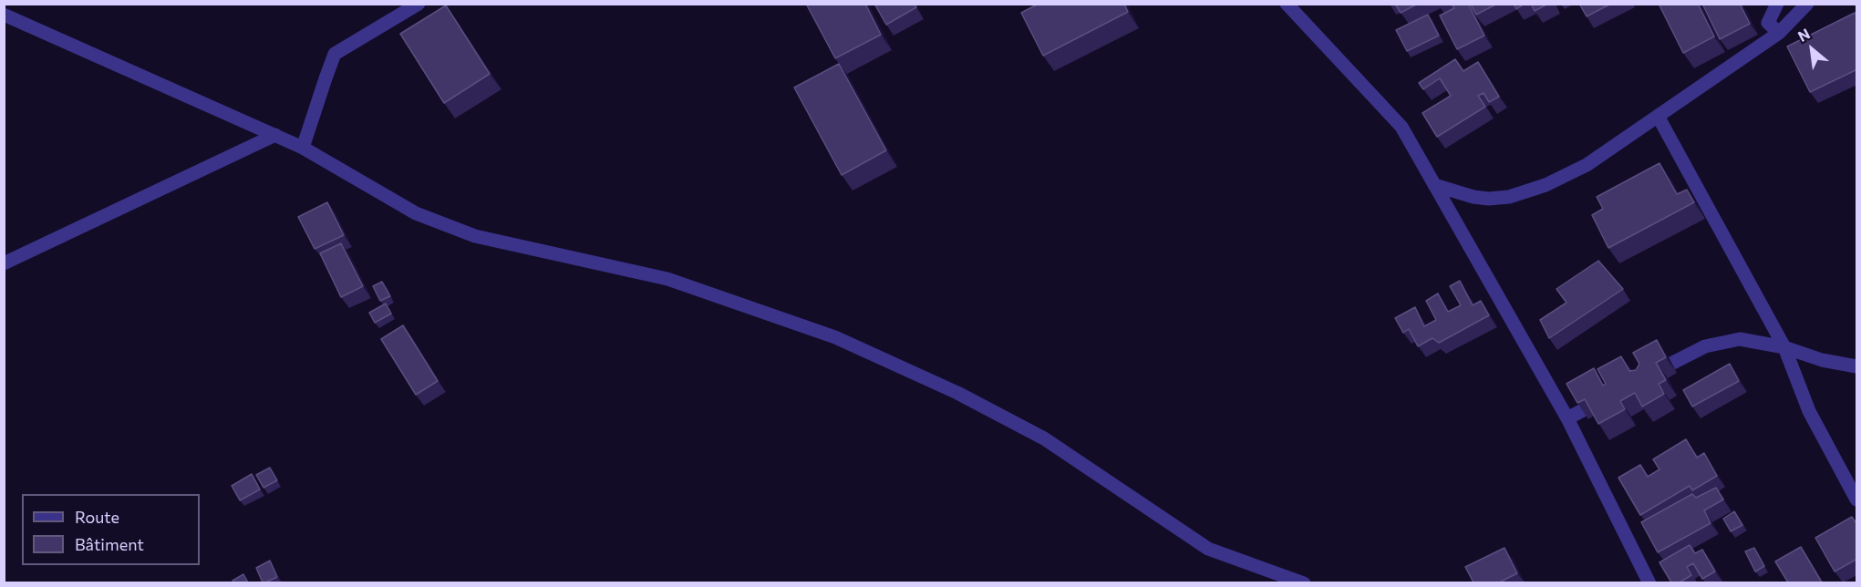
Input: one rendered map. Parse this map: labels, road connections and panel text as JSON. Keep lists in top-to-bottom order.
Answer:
{
  "legend": ["Route", "Bâtiment"],
  "north": "top left"
}
